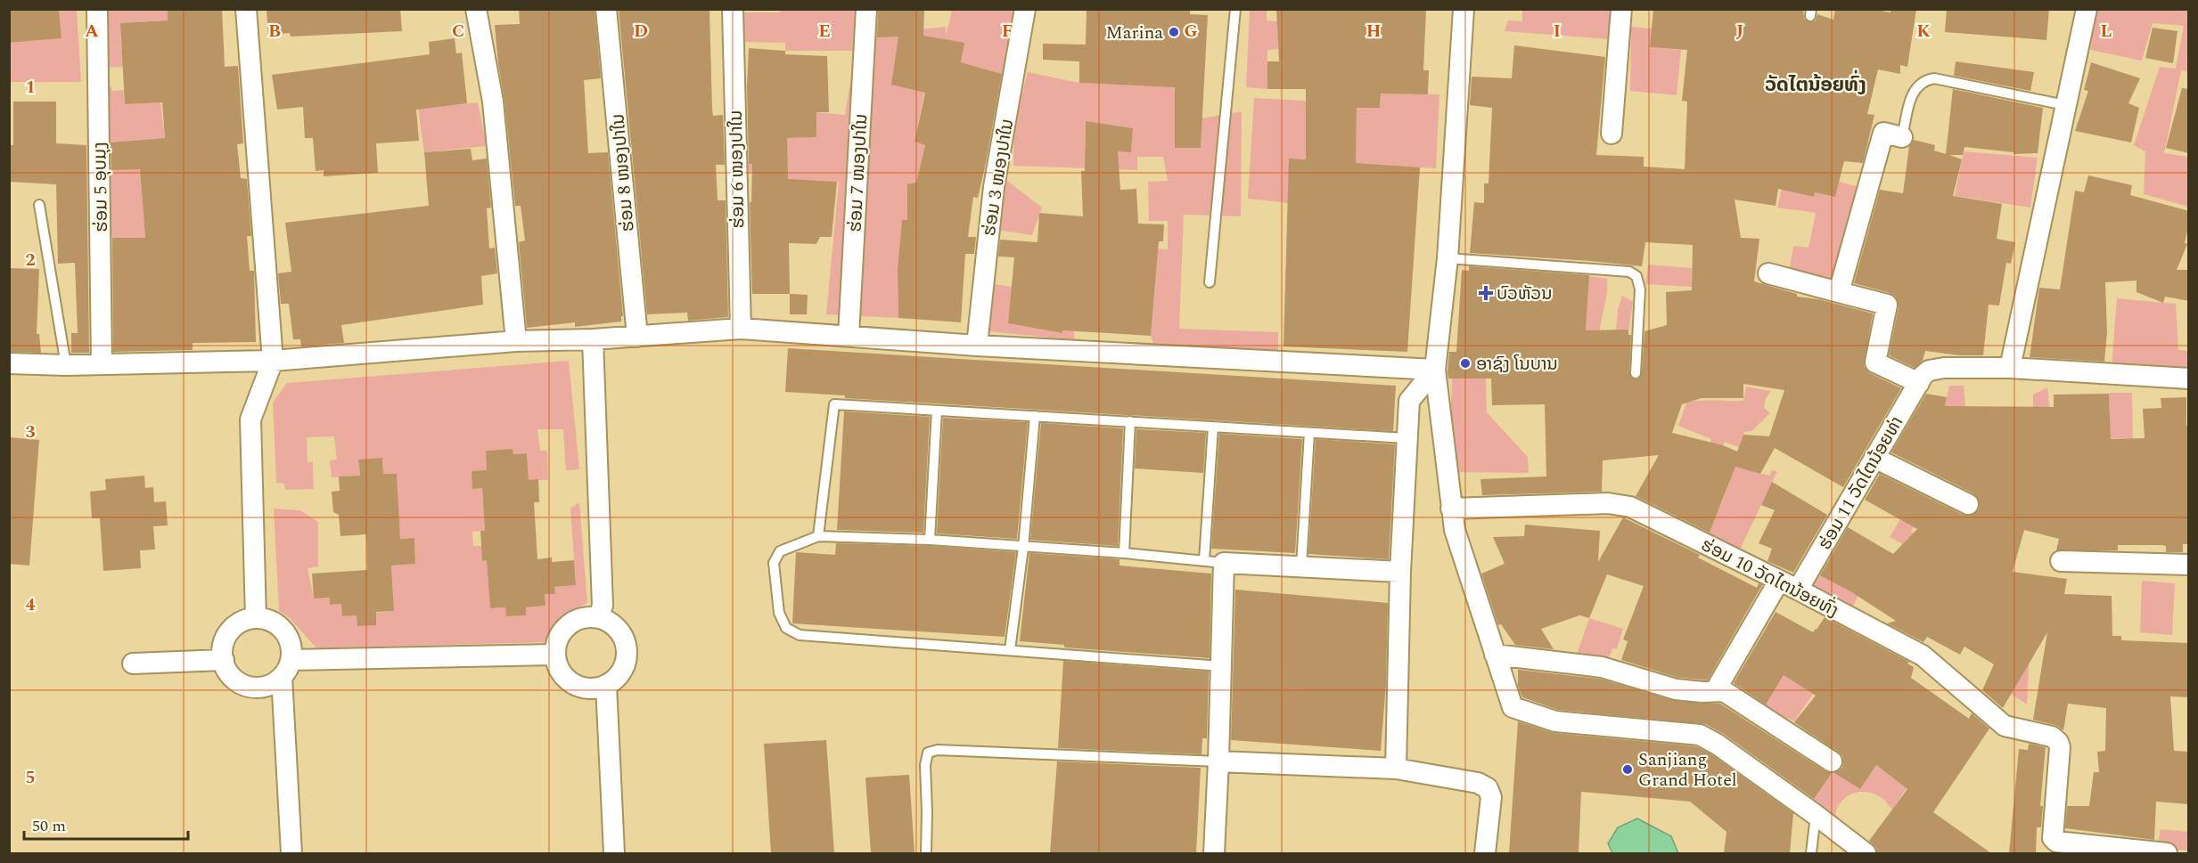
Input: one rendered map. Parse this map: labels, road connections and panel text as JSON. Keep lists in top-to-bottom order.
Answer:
{
  "streets": {
    "street": [
      "ຮ່ອມ 6 ໜອງປາໃນ",
      "ຮ່ອມ 8 ໜອງປາໃນ",
      "ຮ່ອມ 7 ໜອງປາໃນ",
      "ຮ່ອມ 3 ໜອງປາໃນ",
      "ຮ່ອມ 5 ອຸບມຸງ",
      "ຮ່ອມ 11 ວັດໄຕນ້ອຍທ່າ",
      "ຮ່ອມ 10 ວັດໄຕນ້ອຍທົ່ງ"
    ]
  },
  "crossings": [
    ["ຮ່ອມ 11 ວັດໄຕນ້ອຍທ່າ", "ຮ່ອມ 10 ວັດໄຕນ້ອຍທົ່ງ"]
  ],
  "districts": ["ວັດໄຕນ້ອຍທົ່ງ"],
  "places": {
    "other": ["Marina", "ອາຊົງ ໂນບານ", "Sanjiang Grand Hotel"],
    "health": ["ບົວຫັວນ"]
  },
  "scale_bar": "50 m",
  "grid": {
    "columns": [
      "A",
      "B",
      "C",
      "D",
      "E",
      "F",
      "G",
      "H",
      "I",
      "J",
      "K",
      "L"
    ],
    "rows": [
      "1",
      "2",
      "3",
      "4",
      "5"
    ]
  }
}
